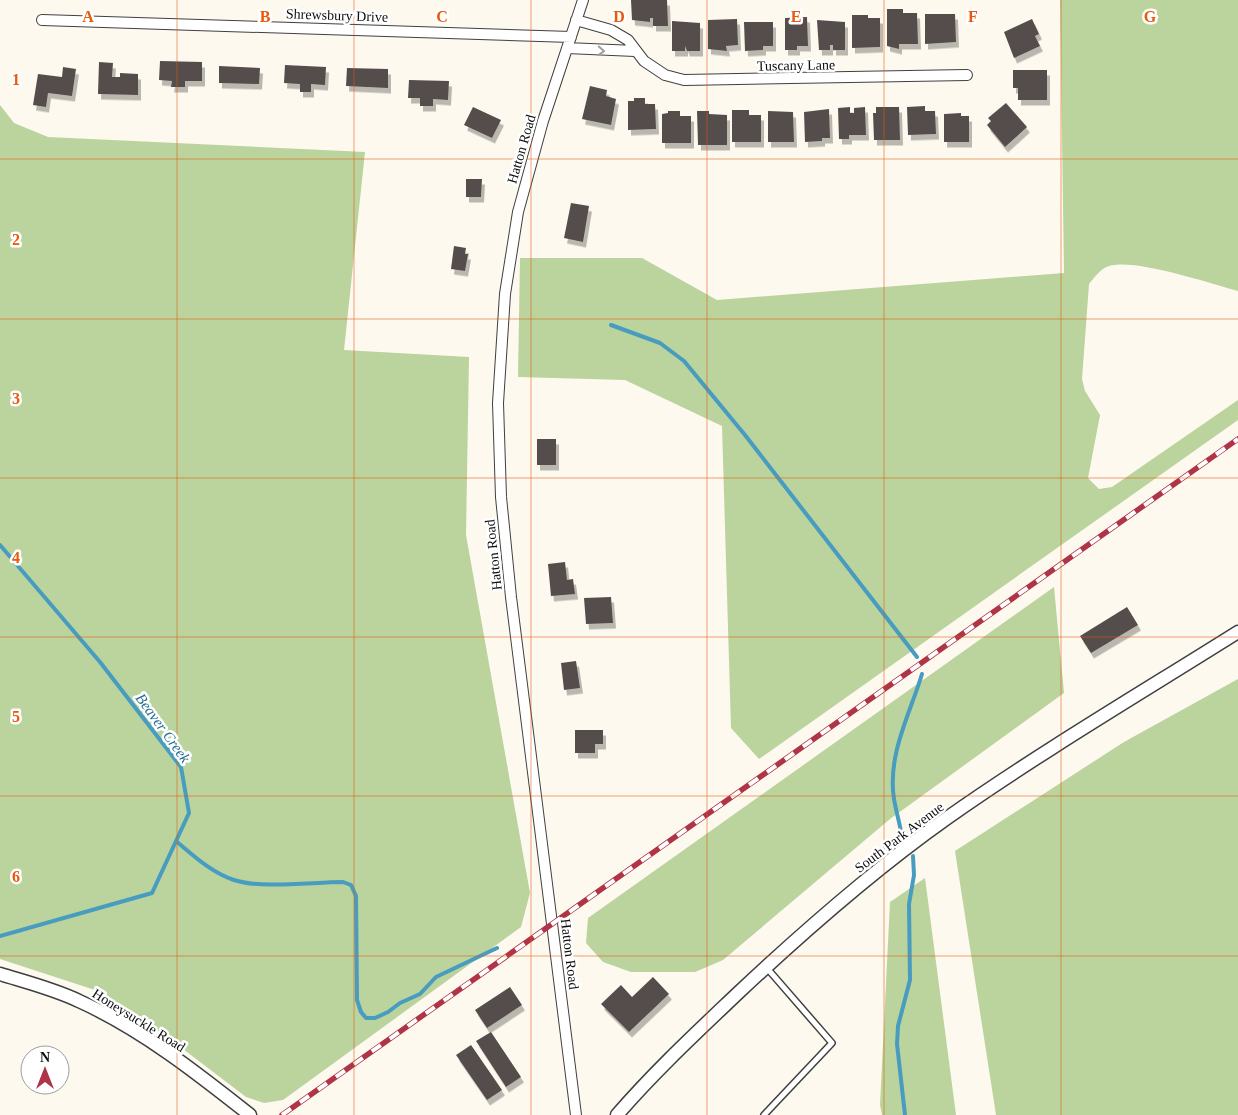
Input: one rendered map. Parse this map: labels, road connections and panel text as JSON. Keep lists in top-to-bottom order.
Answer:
{
  "streets": {
    "street": [
      "Shrewsbury Drive",
      "Tuscany Lane",
      "Hatton Road",
      "South Park Avenue",
      "Honeysuckle Road"
    ]
  },
  "crossings": [
    ["Shrewsbury Drive", "Hatton Road"],
    ["Tuscany Lane", "Hatton Road"]
  ],
  "water": ["Beaver Creek"],
  "north": "top",
  "grid": {
    "columns": [
      "A",
      "B",
      "C",
      "D",
      "E",
      "F",
      "G"
    ],
    "rows": [
      "1",
      "2",
      "3",
      "4",
      "5",
      "6"
    ]
  }
}
